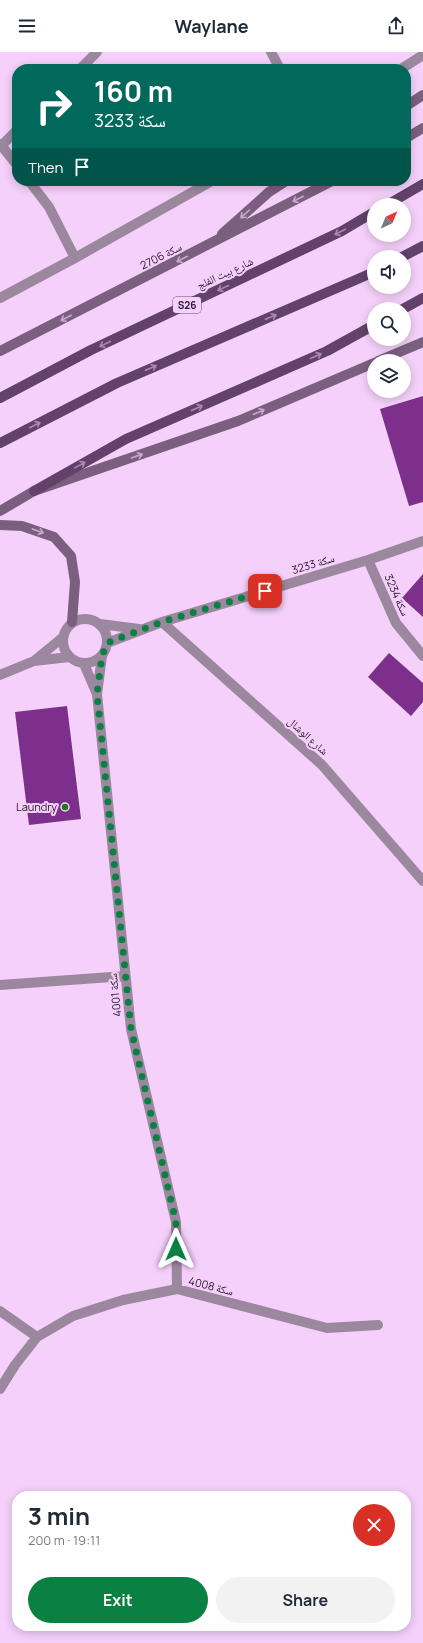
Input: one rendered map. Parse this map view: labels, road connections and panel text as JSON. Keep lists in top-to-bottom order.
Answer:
{
  "streets": {
    "main road": ["سكة 2706", "شارع بيت الفلج", "S26"],
    "street": [
      "سكة 3233",
      "سكة 3234",
      "شارع الوشال",
      "سكة 4001",
      "سكة 4008"
    ]
  },
  "crossings": [
    ["سكة 3233", "سكة 3234"],
    ["سكة 3233", "شارع الوشال"],
    ["سكة 3233", "سكة 4001"],
    ["سكة 4001", "سكة 4008"]
  ],
  "places": ["Laundry"],
  "north": "top right",
  "page": {
    "header": "Waylane",
    "turn": ["160 m", "سكة 3233"],
    "then": "Then",
    "heading": ["3 min", "200 m · 19:11"],
    "buttons": ["Exit", "Share"]
  }
}
